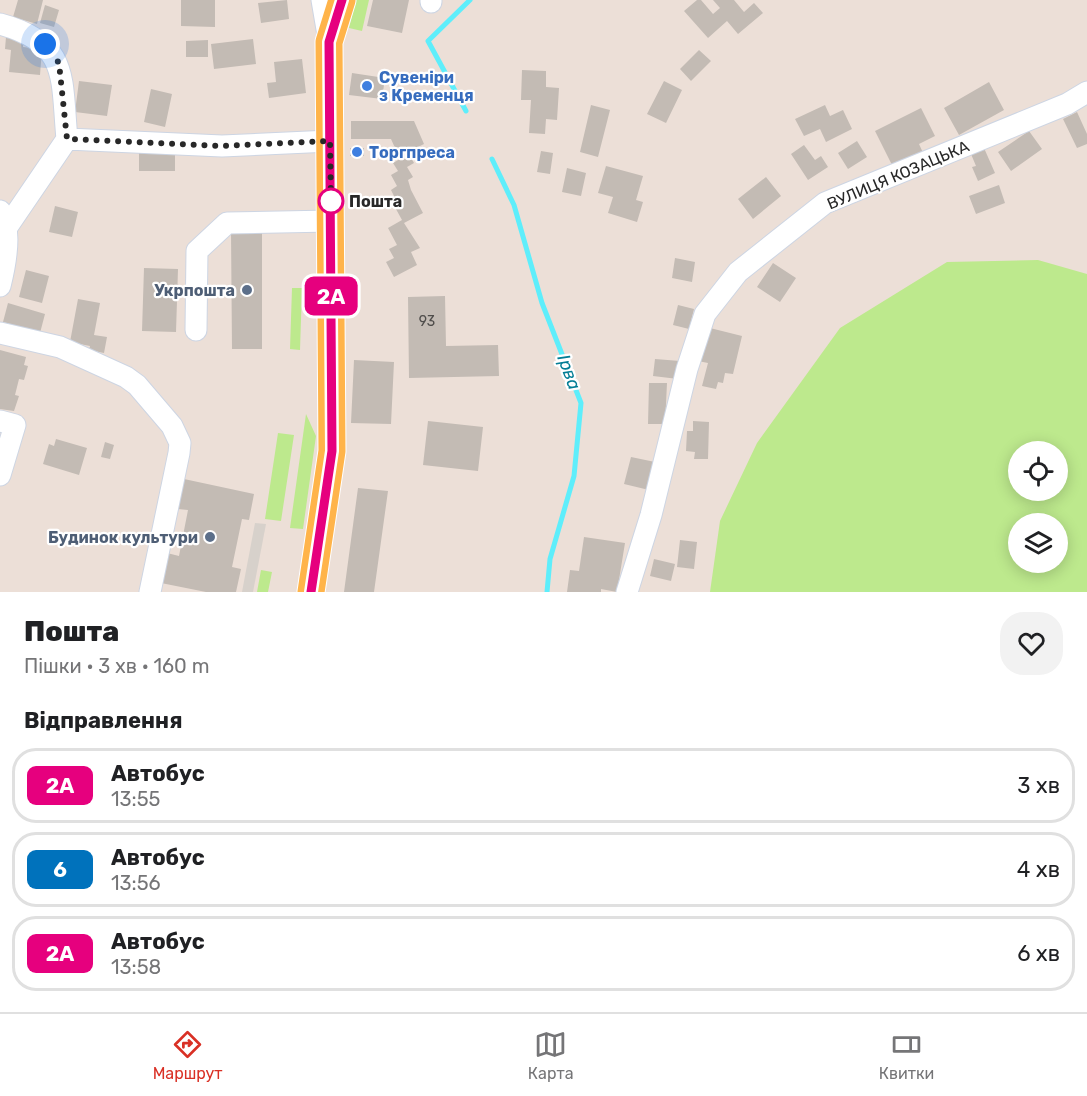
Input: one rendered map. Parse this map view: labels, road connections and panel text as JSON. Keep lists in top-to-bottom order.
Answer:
{
  "streets": {
    "street": ["ВУЛИЦЯ КОЗАЦЬКА"]
  },
  "water": ["Ірва"],
  "places": [
    "Сувеніри з Кременця",
    "Торгпреса",
    "Пошта",
    "Укрпошта",
    "Будинок культури"
  ],
  "lines": ["bus line 2A"],
  "house_numbers": ["93"],
  "page": {
    "on_map": "2A",
    "heading": [
      ["Пошта", "Пішки · 3 хв · 160 m"],
      "Відправлення"
    ],
    "list": [
      {
        "mark": "2A",
        "name": "Автобус",
        "note": "13:55",
        "value": "3 хв"
      },
      {
        "mark": "6",
        "name": "Автобус",
        "note": "13:56",
        "value": "4 хв"
      },
      {
        "mark": "2A",
        "name": "Автобус",
        "note": "13:58",
        "value": "6 хв"
      }
    ],
    "tabs": ["Маршрут", "Карта", "Квитки"]
  }
}
